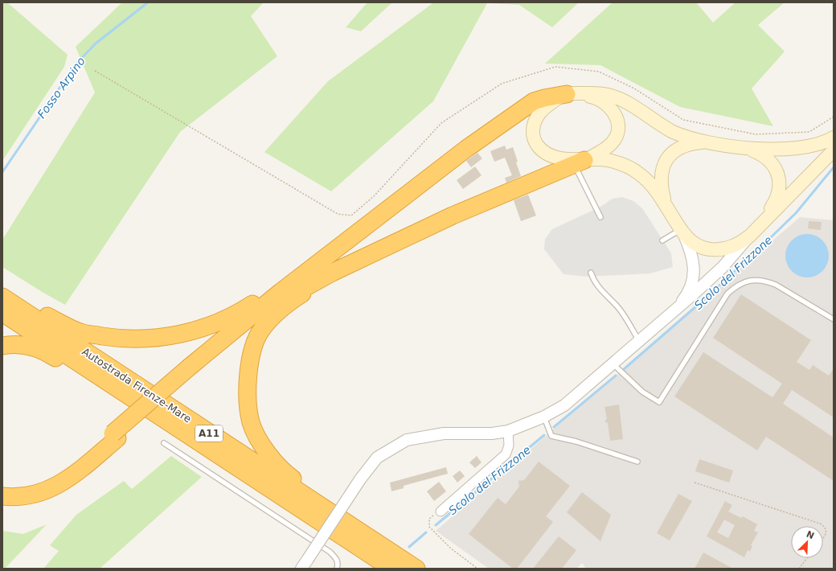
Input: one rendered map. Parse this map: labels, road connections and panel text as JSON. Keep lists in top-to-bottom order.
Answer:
{
  "streets": {
    "highway": ["Autostrada Firenze-Mare", "A11"]
  },
  "water": ["Fosso Arpino", "Scolo del Frizzone"],
  "north": "top right"
}
